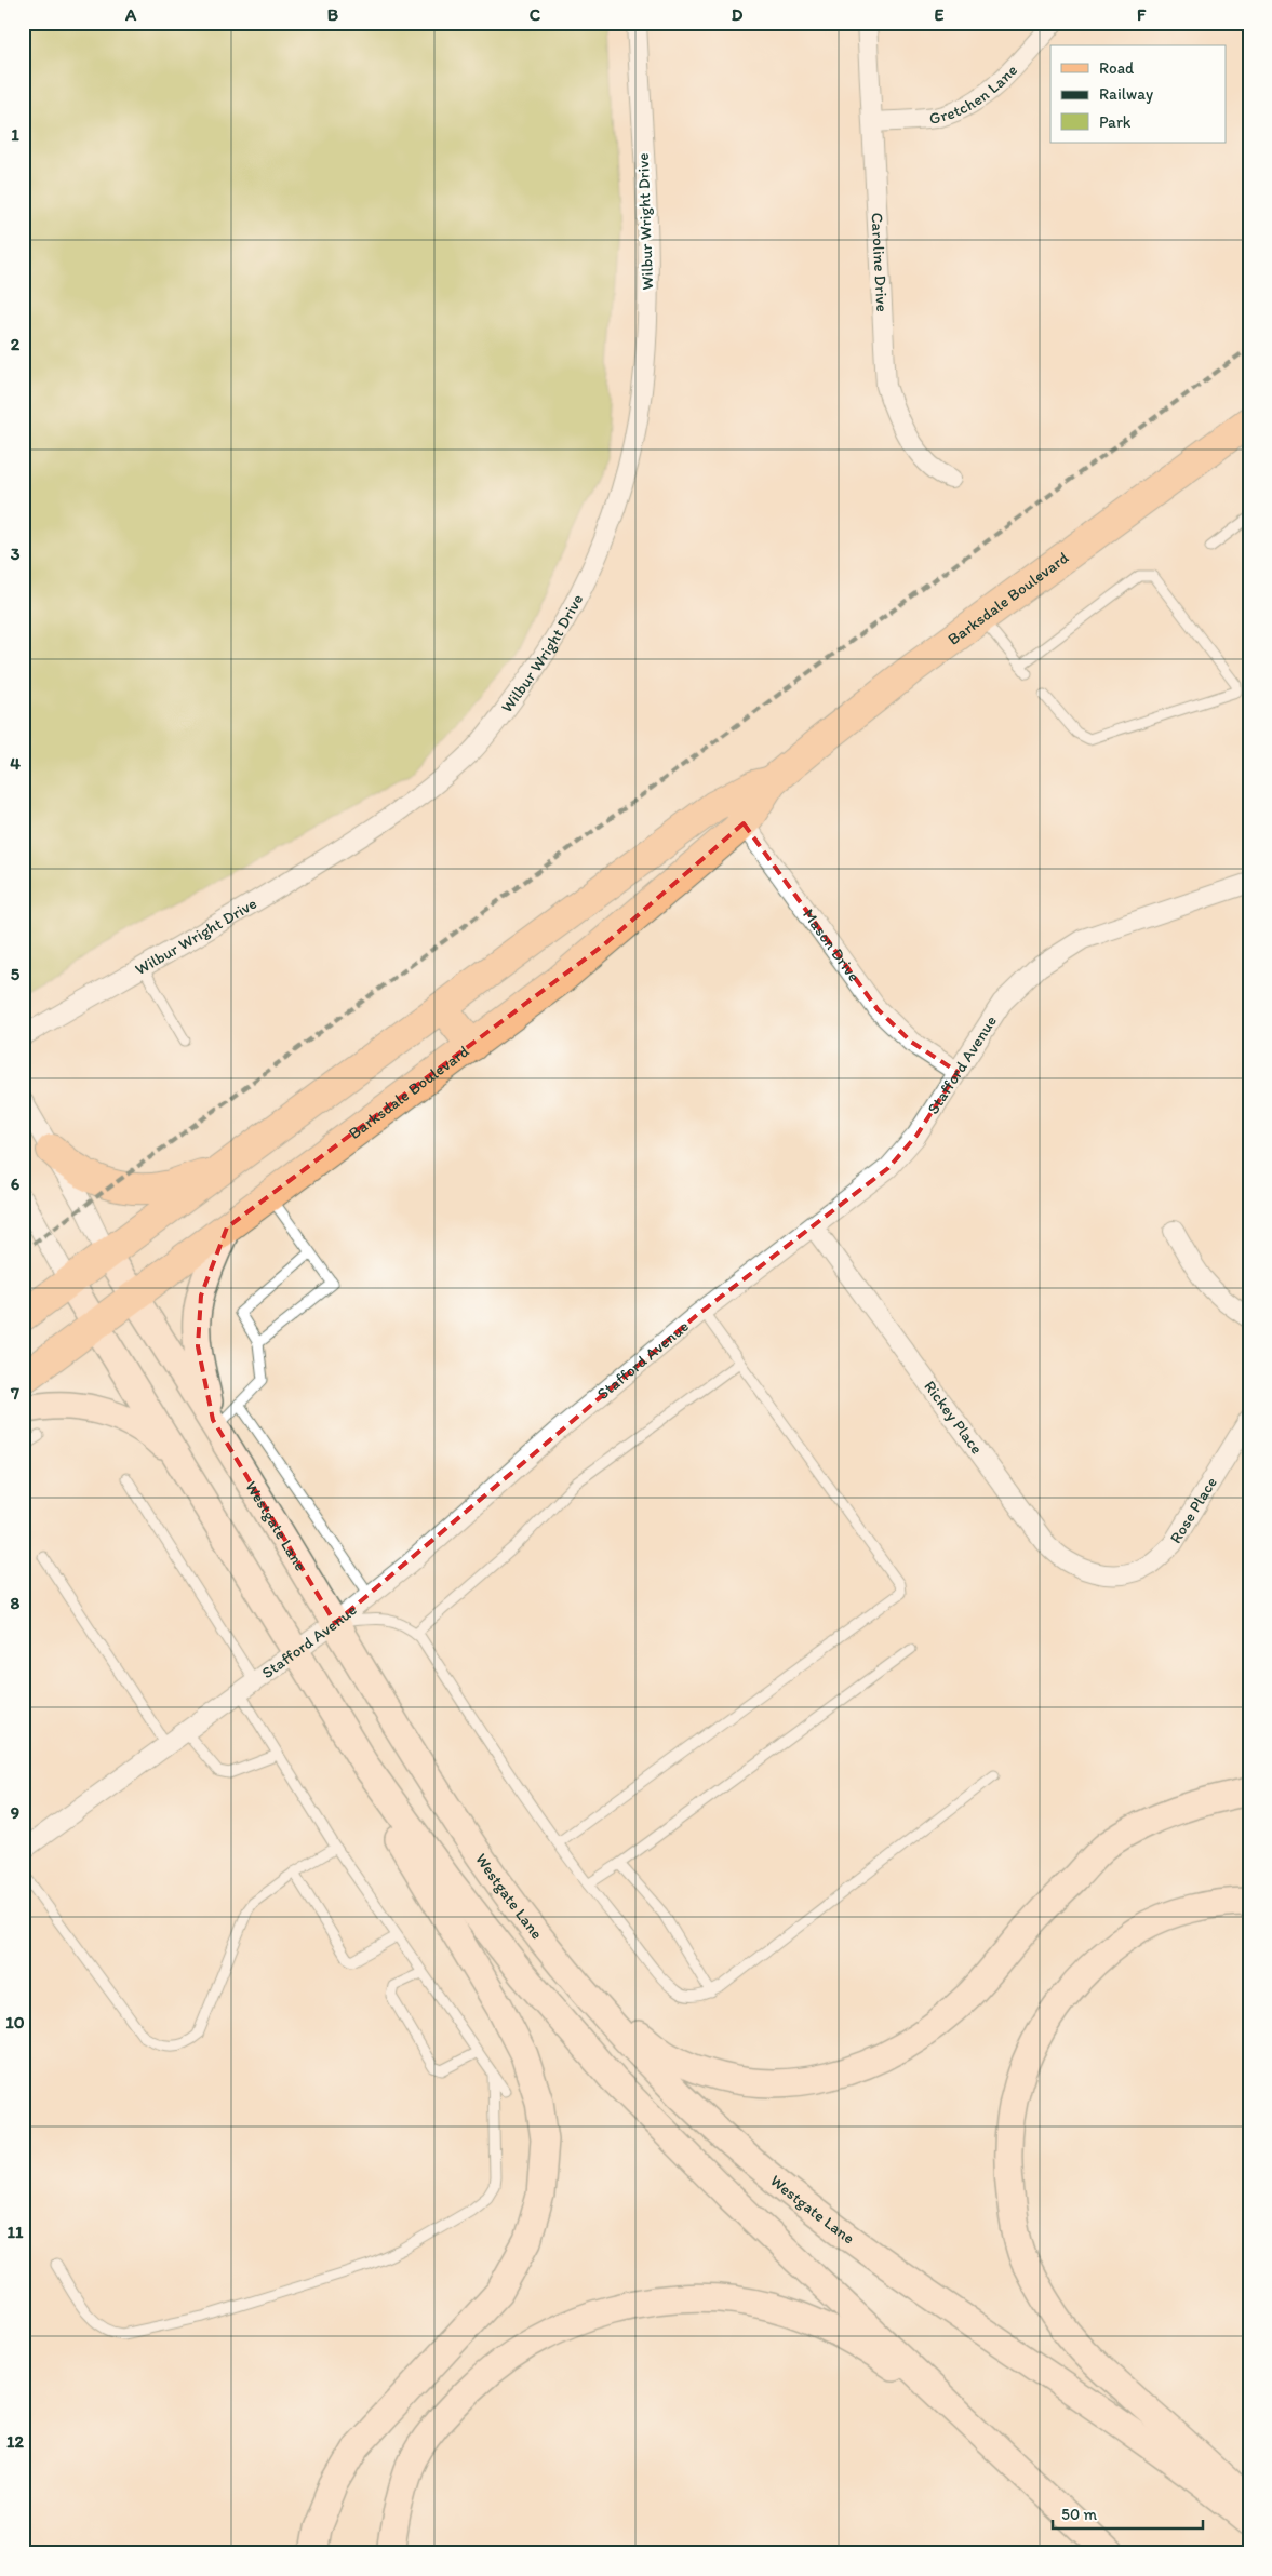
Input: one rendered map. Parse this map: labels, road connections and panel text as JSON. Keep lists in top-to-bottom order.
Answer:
{
  "streets": {
    "main road": ["Barksdale Boulevard", "Westgate Lane"],
    "street": [
      "Gretchen Lane",
      "Wilbur Wright Drive",
      "Caroline Drive",
      "Mason Drive",
      "Stafford Avenue",
      "Rickey Place",
      "Rose Place"
    ]
  },
  "crossings": [
    ["Gretchen Lane", "Caroline Drive"],
    ["Barksdale Boulevard", "Mason Drive"],
    ["Barksdale Boulevard", "Westgate Lane"],
    ["Mason Drive", "Stafford Avenue"],
    ["Stafford Avenue", "Rickey Place"],
    ["Stafford Avenue", "Westgate Lane"],
    ["Rickey Place", "Rose Place"]
  ],
  "legend": ["Road", "Railway", "Park"],
  "scale_bar": "50 m",
  "grid": {
    "columns": [
      "A",
      "B",
      "C",
      "D",
      "E",
      "F"
    ],
    "rows": [
      "1",
      "2",
      "3",
      "4",
      "5",
      "6",
      "7",
      "8",
      "9",
      "10",
      "11",
      "12"
    ]
  }
}
